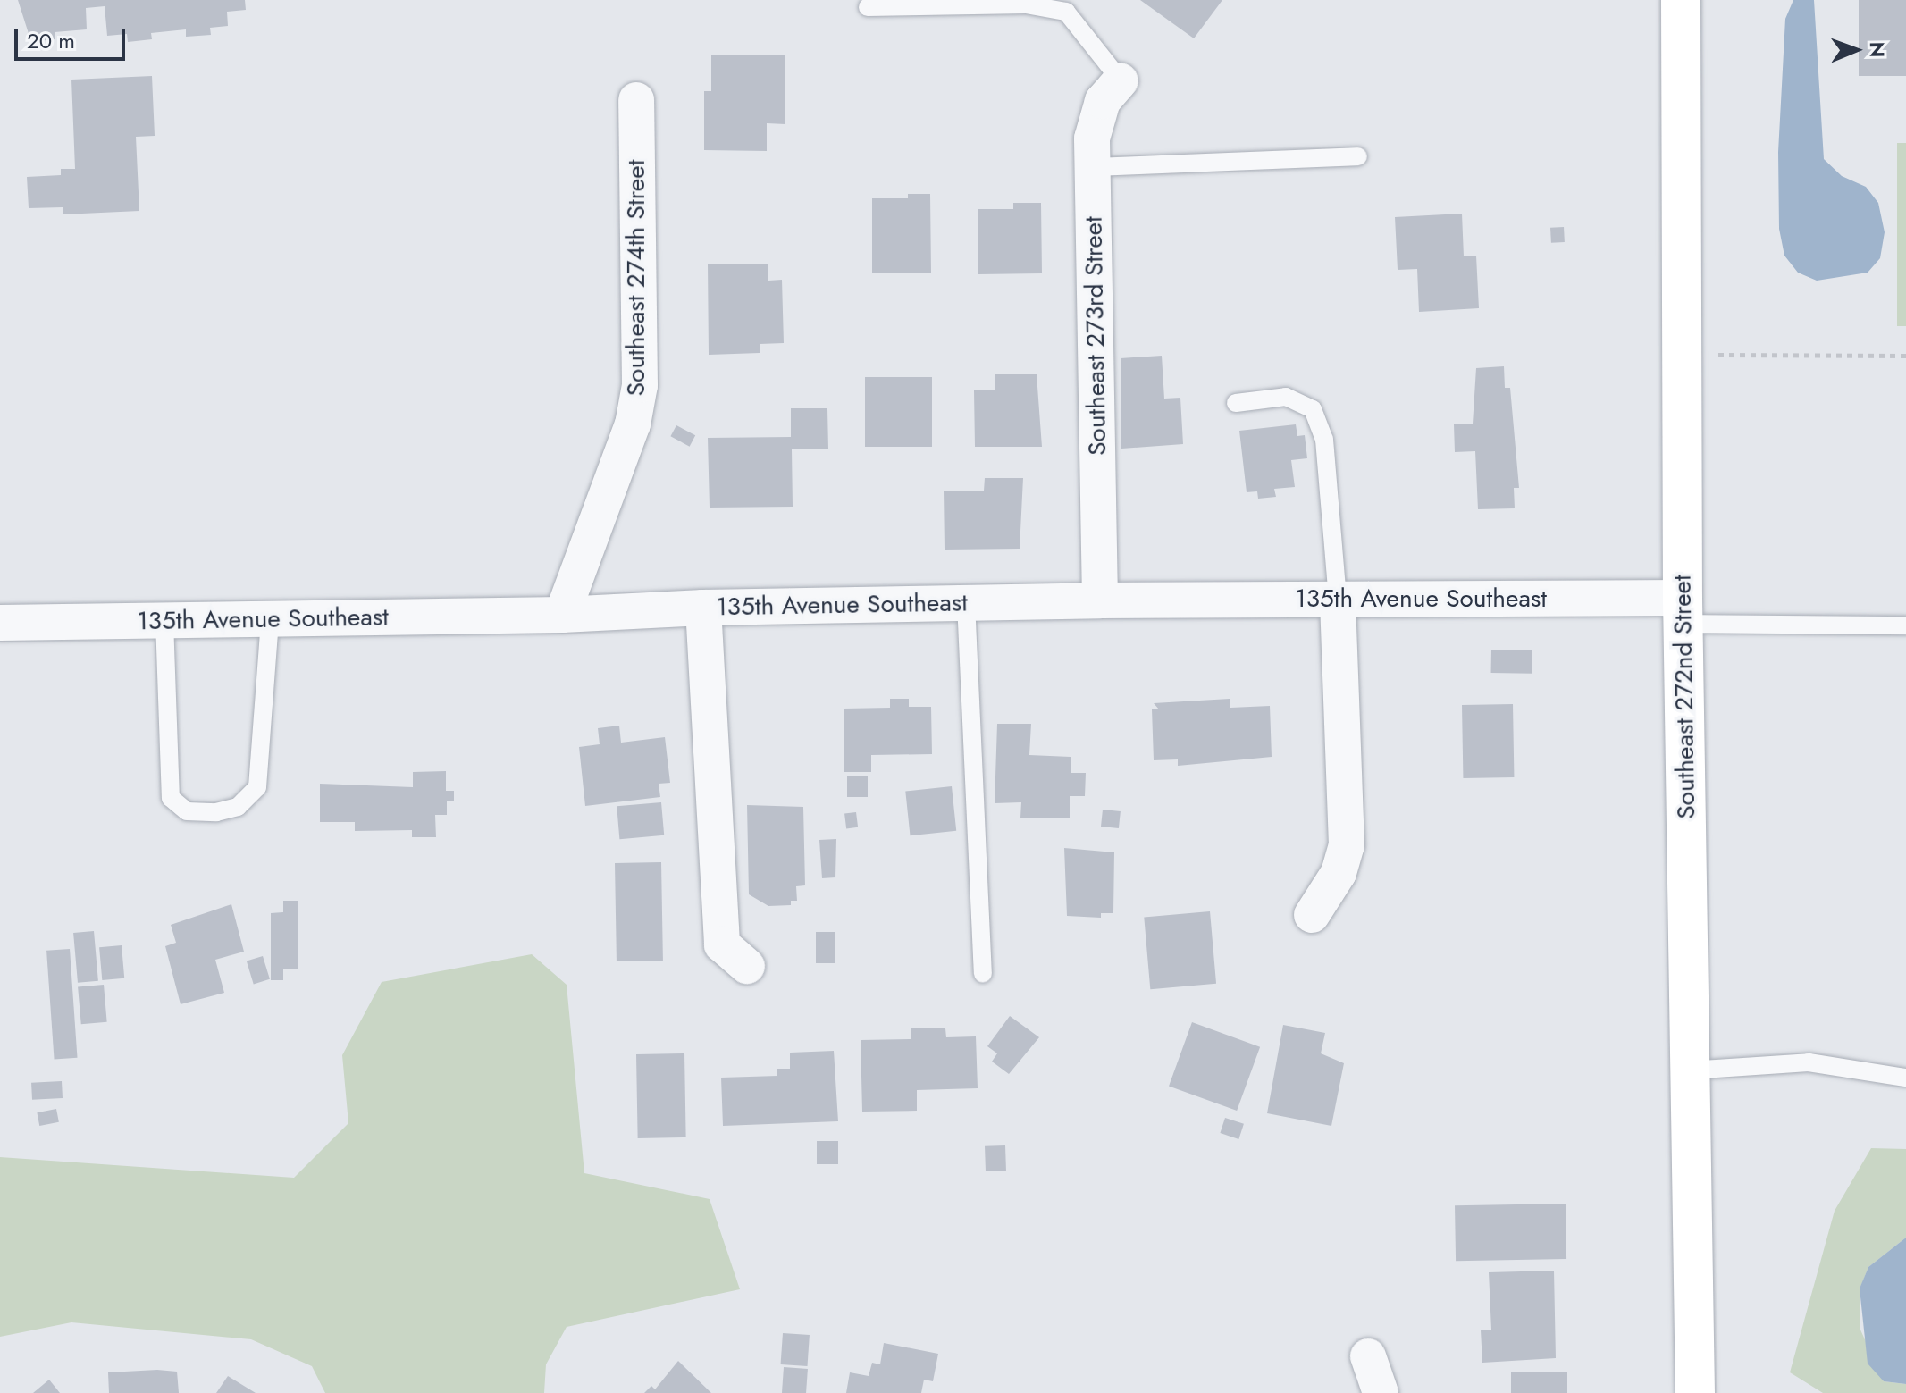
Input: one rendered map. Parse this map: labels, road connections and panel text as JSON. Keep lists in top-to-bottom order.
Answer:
{
  "streets": {
    "main road": ["Southeast 272nd Street"],
    "street": ["Southeast 274th Street", "Southeast 273rd Street", "135th Avenue Southeast"]
  },
  "crossings": [
    ["Southeast 274th Street", "135th Avenue Southeast"],
    ["Southeast 273rd Street", "135th Avenue Southeast"],
    ["135th Avenue Southeast", "Southeast 272nd Street"]
  ],
  "scale_bar": "20 m",
  "north": "right"
}
